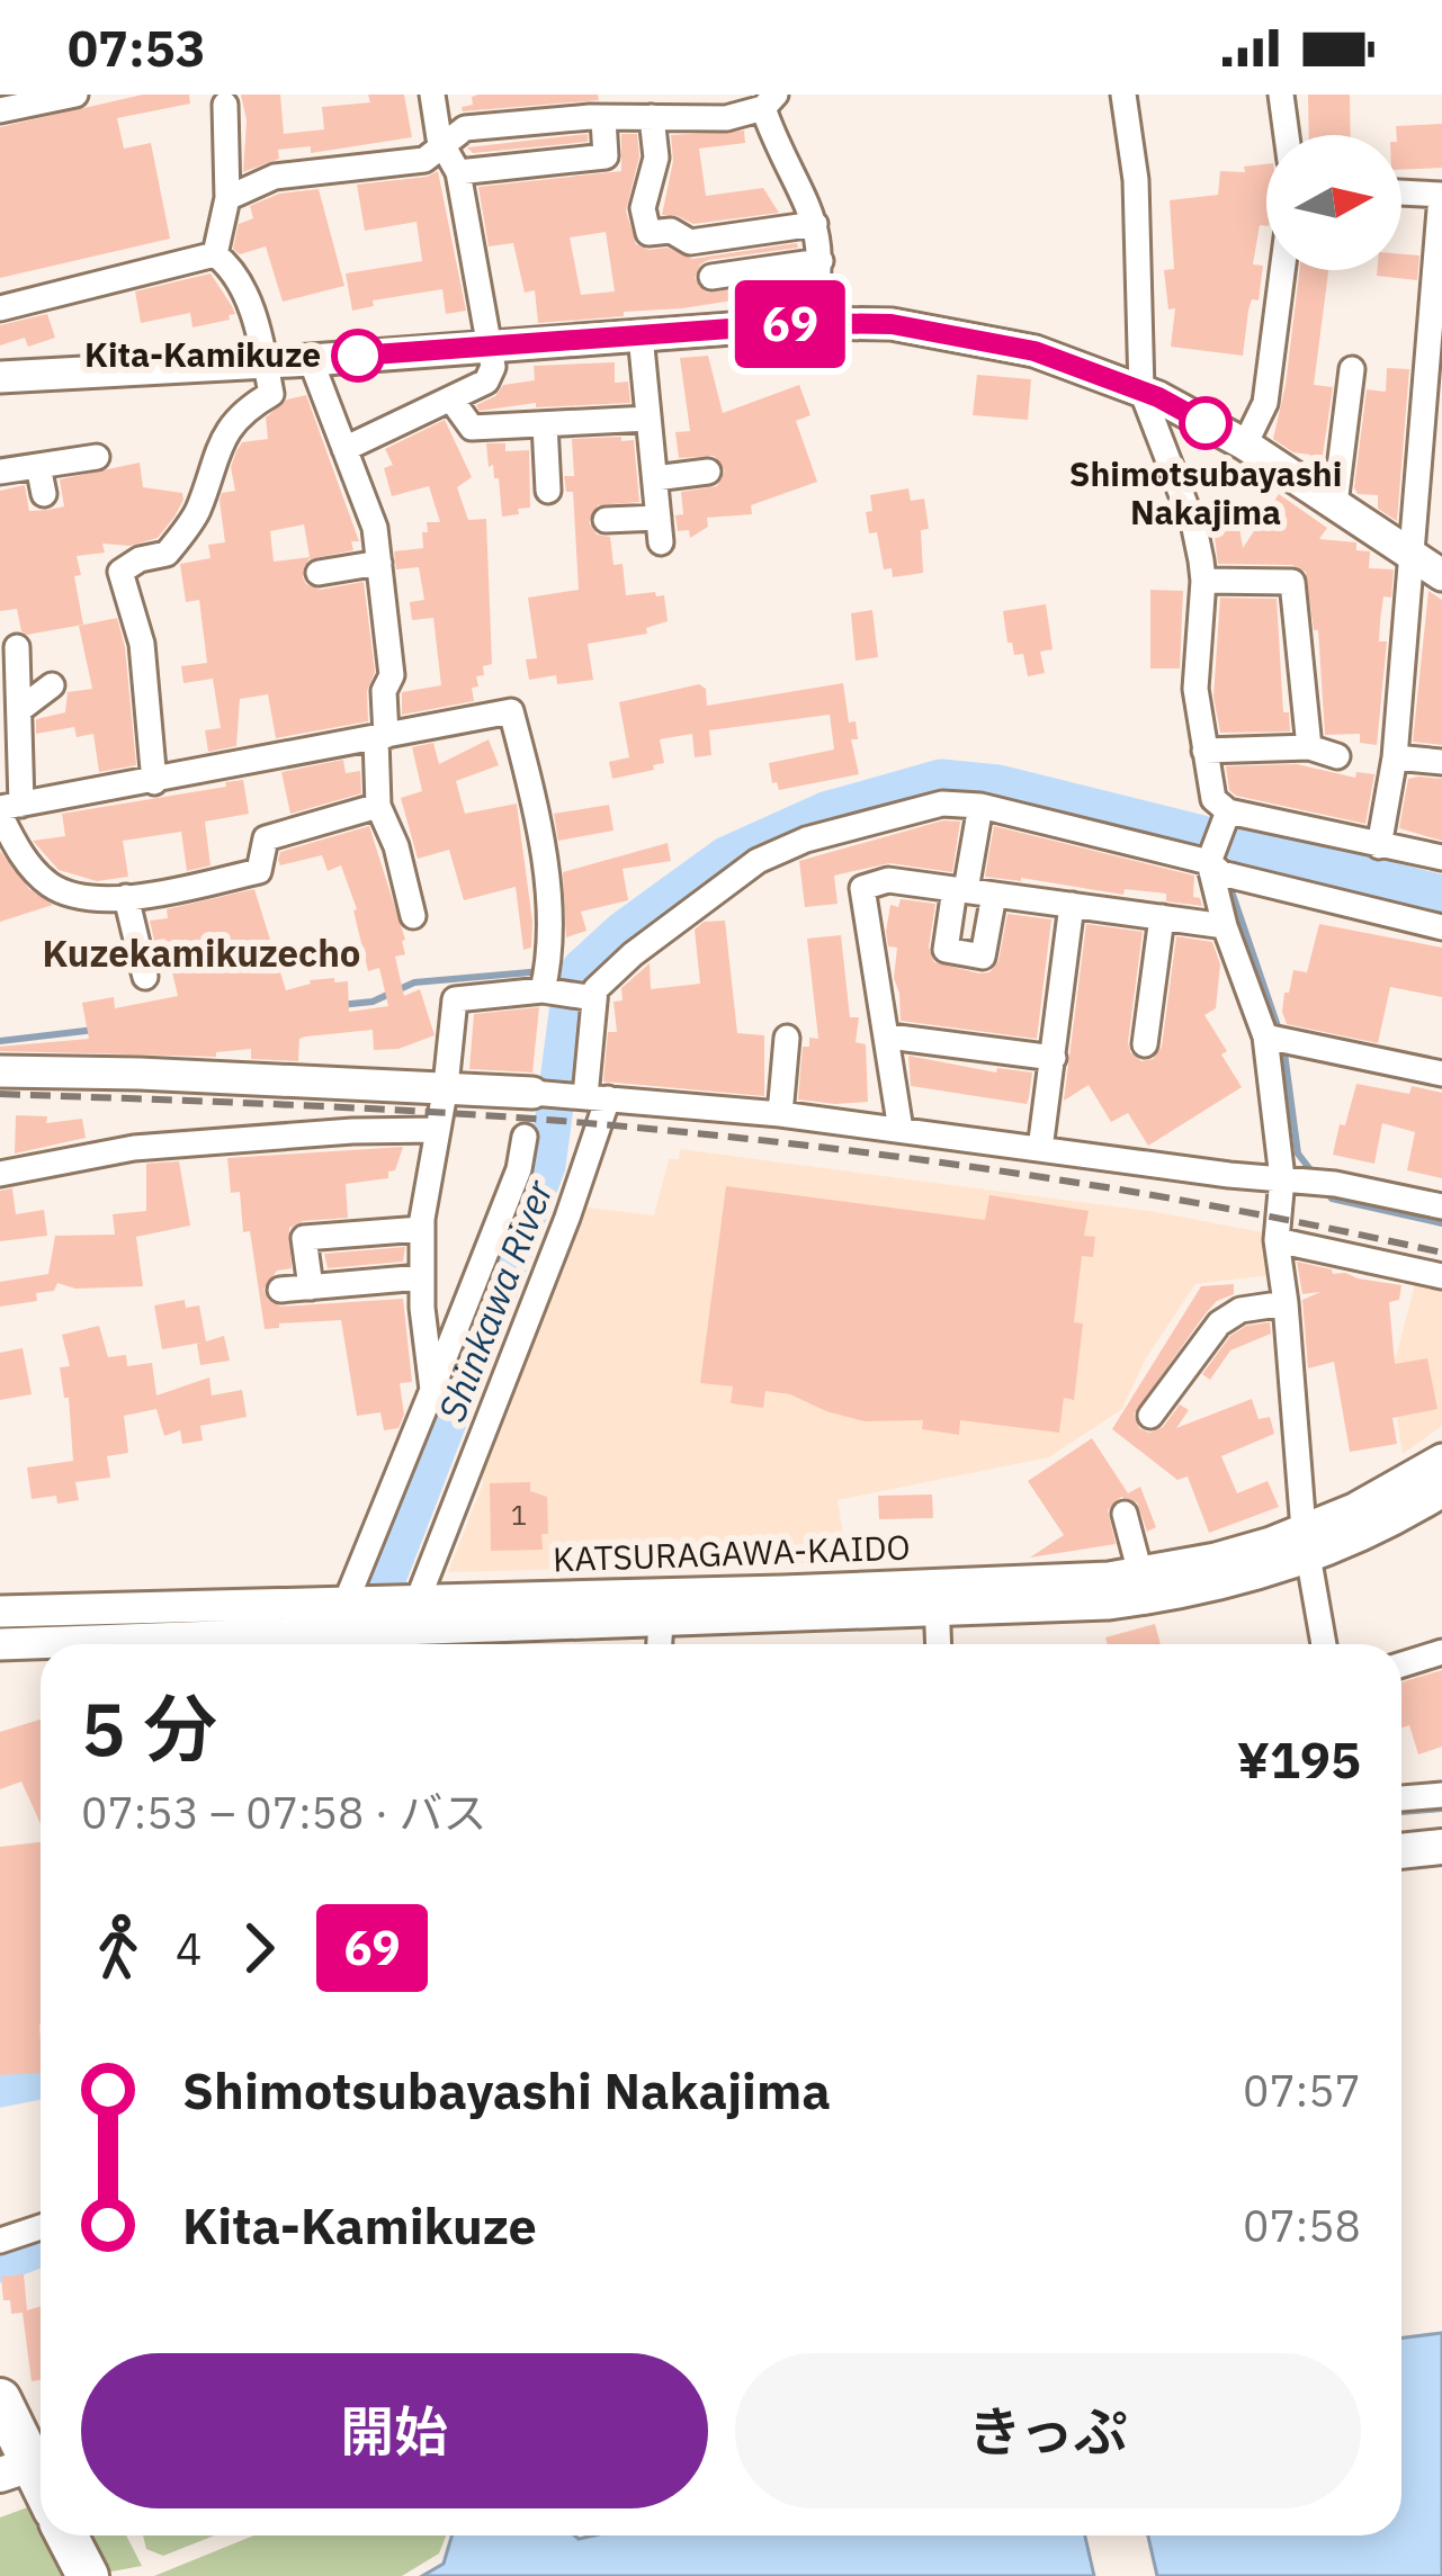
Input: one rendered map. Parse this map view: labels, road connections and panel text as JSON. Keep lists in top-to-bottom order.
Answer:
{
  "streets": {
    "street": ["KATSURAGAWA-KAIDO"]
  },
  "districts": ["Kuzekamikuzecho"],
  "water": ["Shinkawa River"],
  "places": ["Kita-Kamikuze", "Shimotsubayashi Nakajima"],
  "lines": ["bus line 69"],
  "house_numbers": ["1"],
  "north": "right",
  "page": {
    "status": "07:53",
    "on_map": "69",
    "heading": ["5 分", "07:53 – 07:58 · バス", "¥195"],
    "legs": ["4", "69"],
    "list": [
      {
        "name": "Shimotsubayashi Nakajima",
        "value": "07:57"
      },
      {
        "name": "Kita-Kamikuze",
        "value": "07:58"
      }
    ],
    "buttons": ["開始", "きっぷ"]
  }
}
